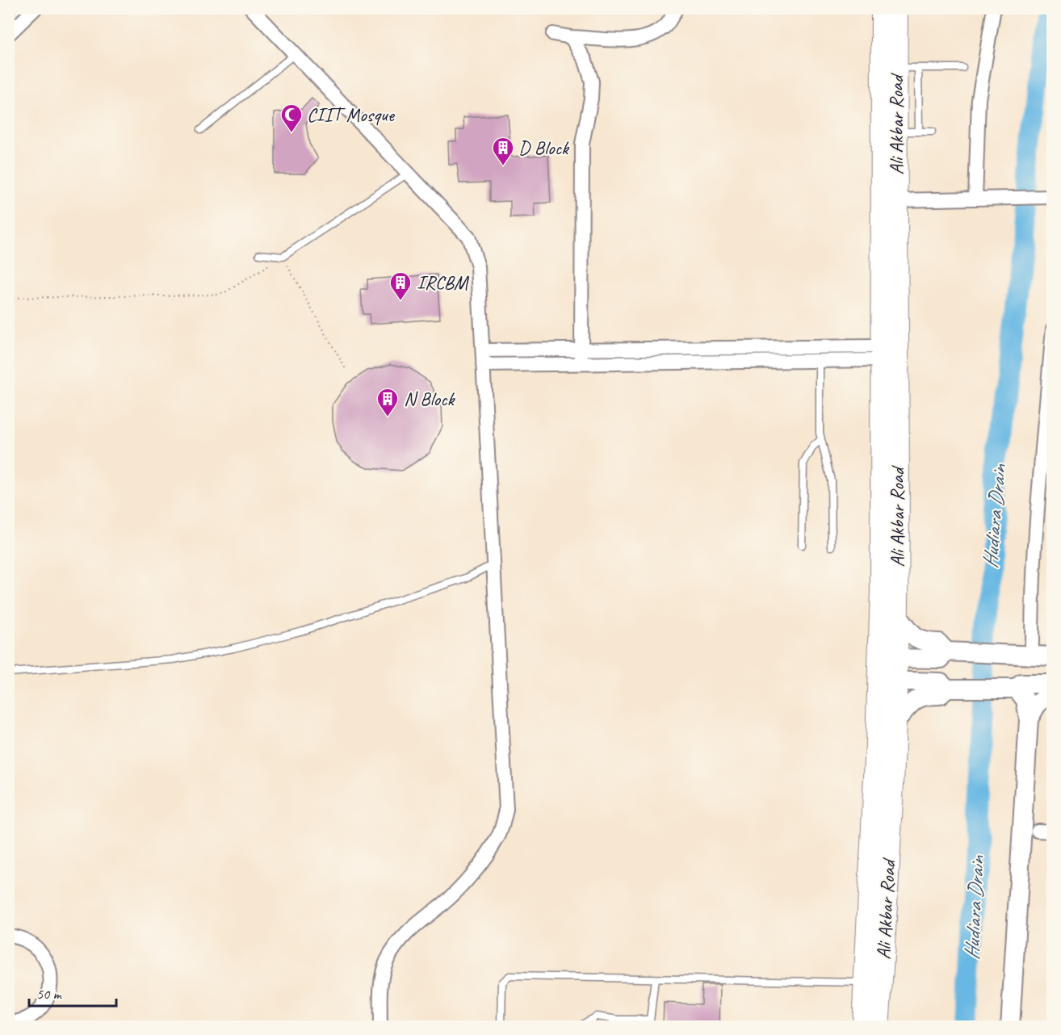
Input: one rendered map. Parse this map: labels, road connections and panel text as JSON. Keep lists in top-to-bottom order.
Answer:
{
  "streets": {
    "main road": ["Ali Akbar Road"]
  },
  "water": ["Hudiara Drain"],
  "places": {
    "mosque": ["CIIT Mosque"],
    "building": ["D Block", "IRCBM", "N Block"]
  },
  "scale_bar": "50 m"
}
